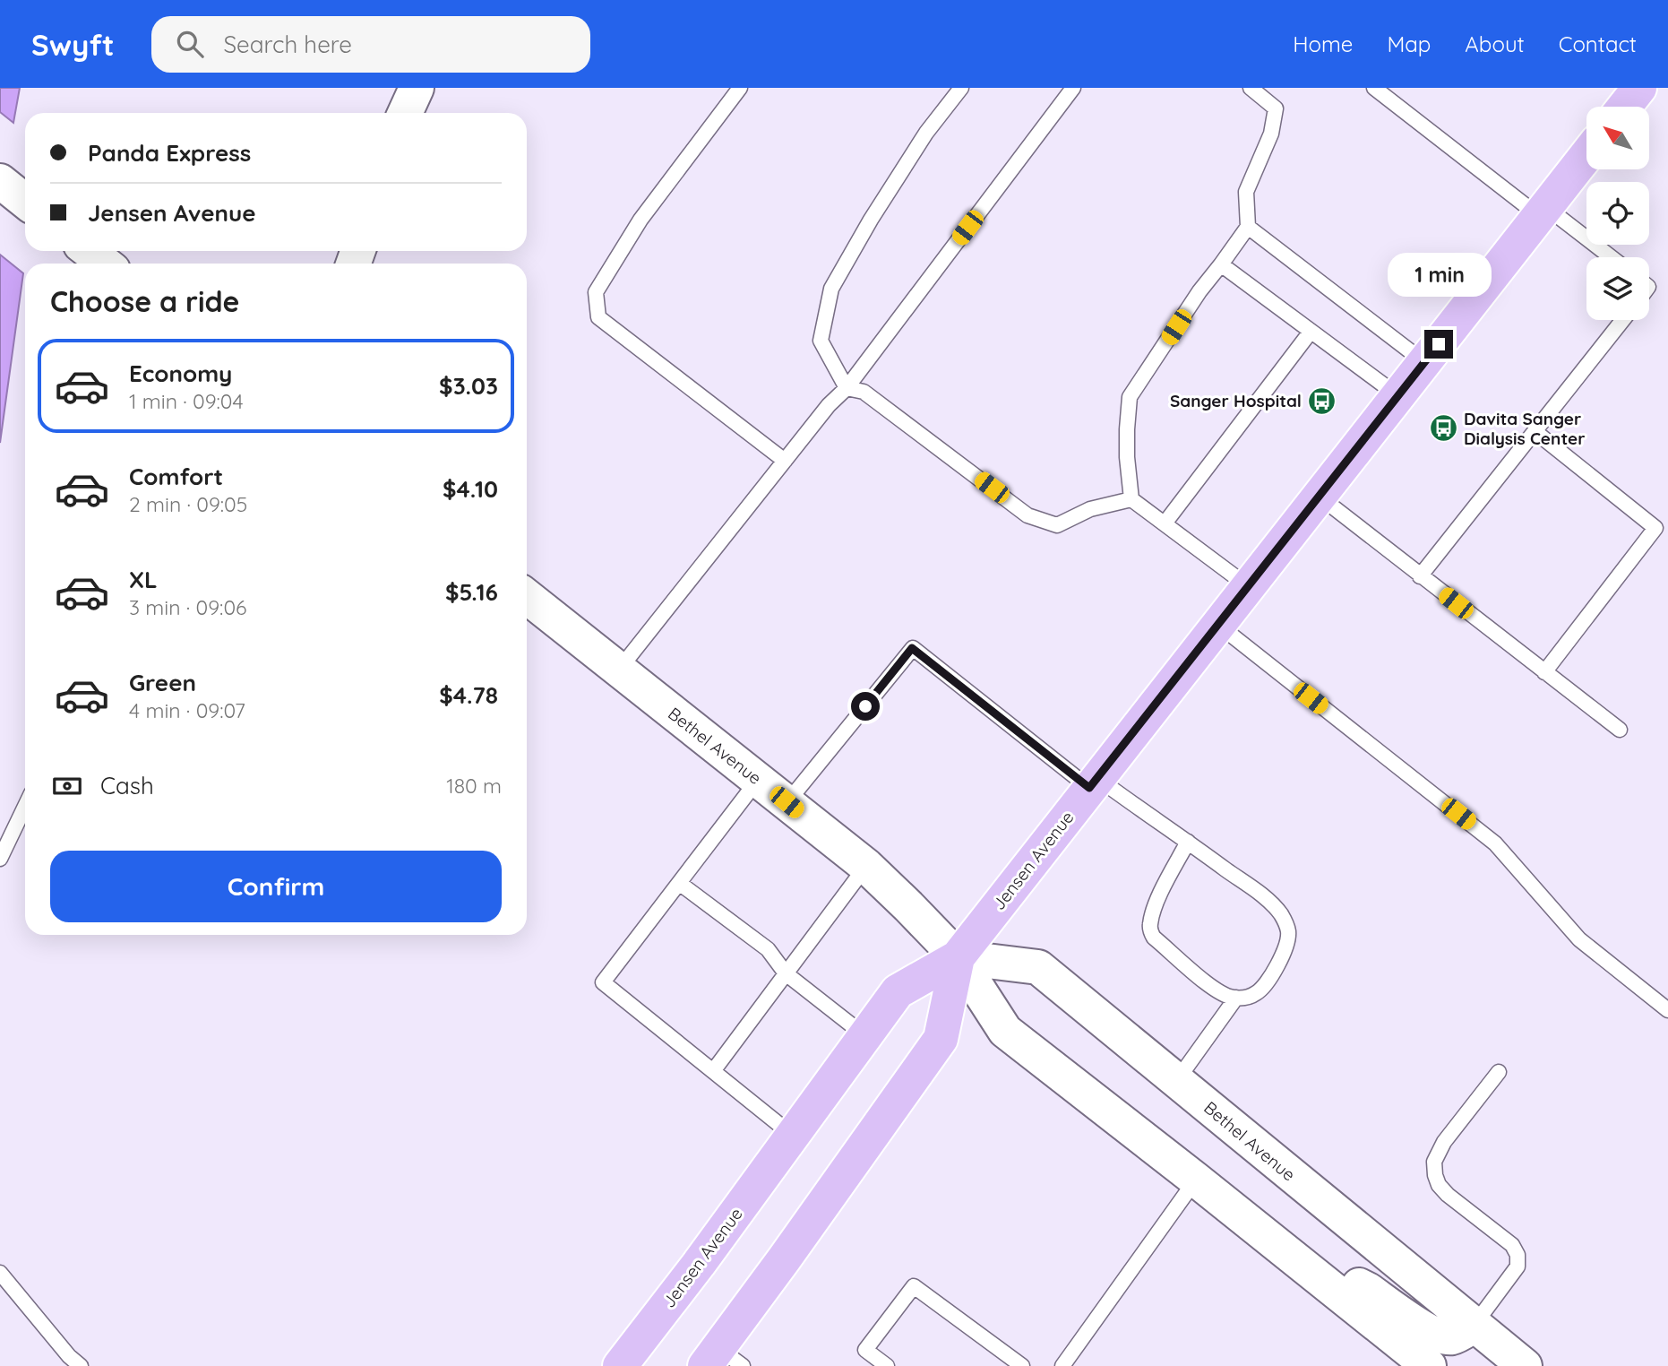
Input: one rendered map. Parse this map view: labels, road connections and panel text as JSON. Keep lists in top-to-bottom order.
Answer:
{
  "streets": {
    "main road": ["Bethel Avenue", "Jensen Avenue"]
  },
  "crossings": [
    ["Bethel Avenue", "Jensen Avenue"]
  ],
  "places": {
    "bus stop": ["Sanger Hospital", "Davita Sanger Dialysis Center"]
  },
  "north": "top left",
  "page": {
    "header": "Swyft",
    "search": "Search here",
    "nav": [
      "Home",
      "Map",
      "About",
      "Contact"
    ],
    "banner": ["Panda Express", "Jensen Avenue"],
    "bubble": "1 min",
    "heading": "Choose a ride",
    "list": [
      {
        "name": "Economy",
        "note": "1 min · 09:04",
        "value": "$3.03"
      },
      {
        "name": "Comfort",
        "note": "2 min · 09:05",
        "value": "$4.10"
      },
      {
        "name": "XL",
        "note": "3 min · 09:06",
        "value": "$5.16"
      },
      {
        "name": "Green",
        "note": "4 min · 09:07",
        "value": "$4.78"
      }
    ],
    "pay": ["Cash", "180 m"],
    "buttons": "Confirm"
  }
}
